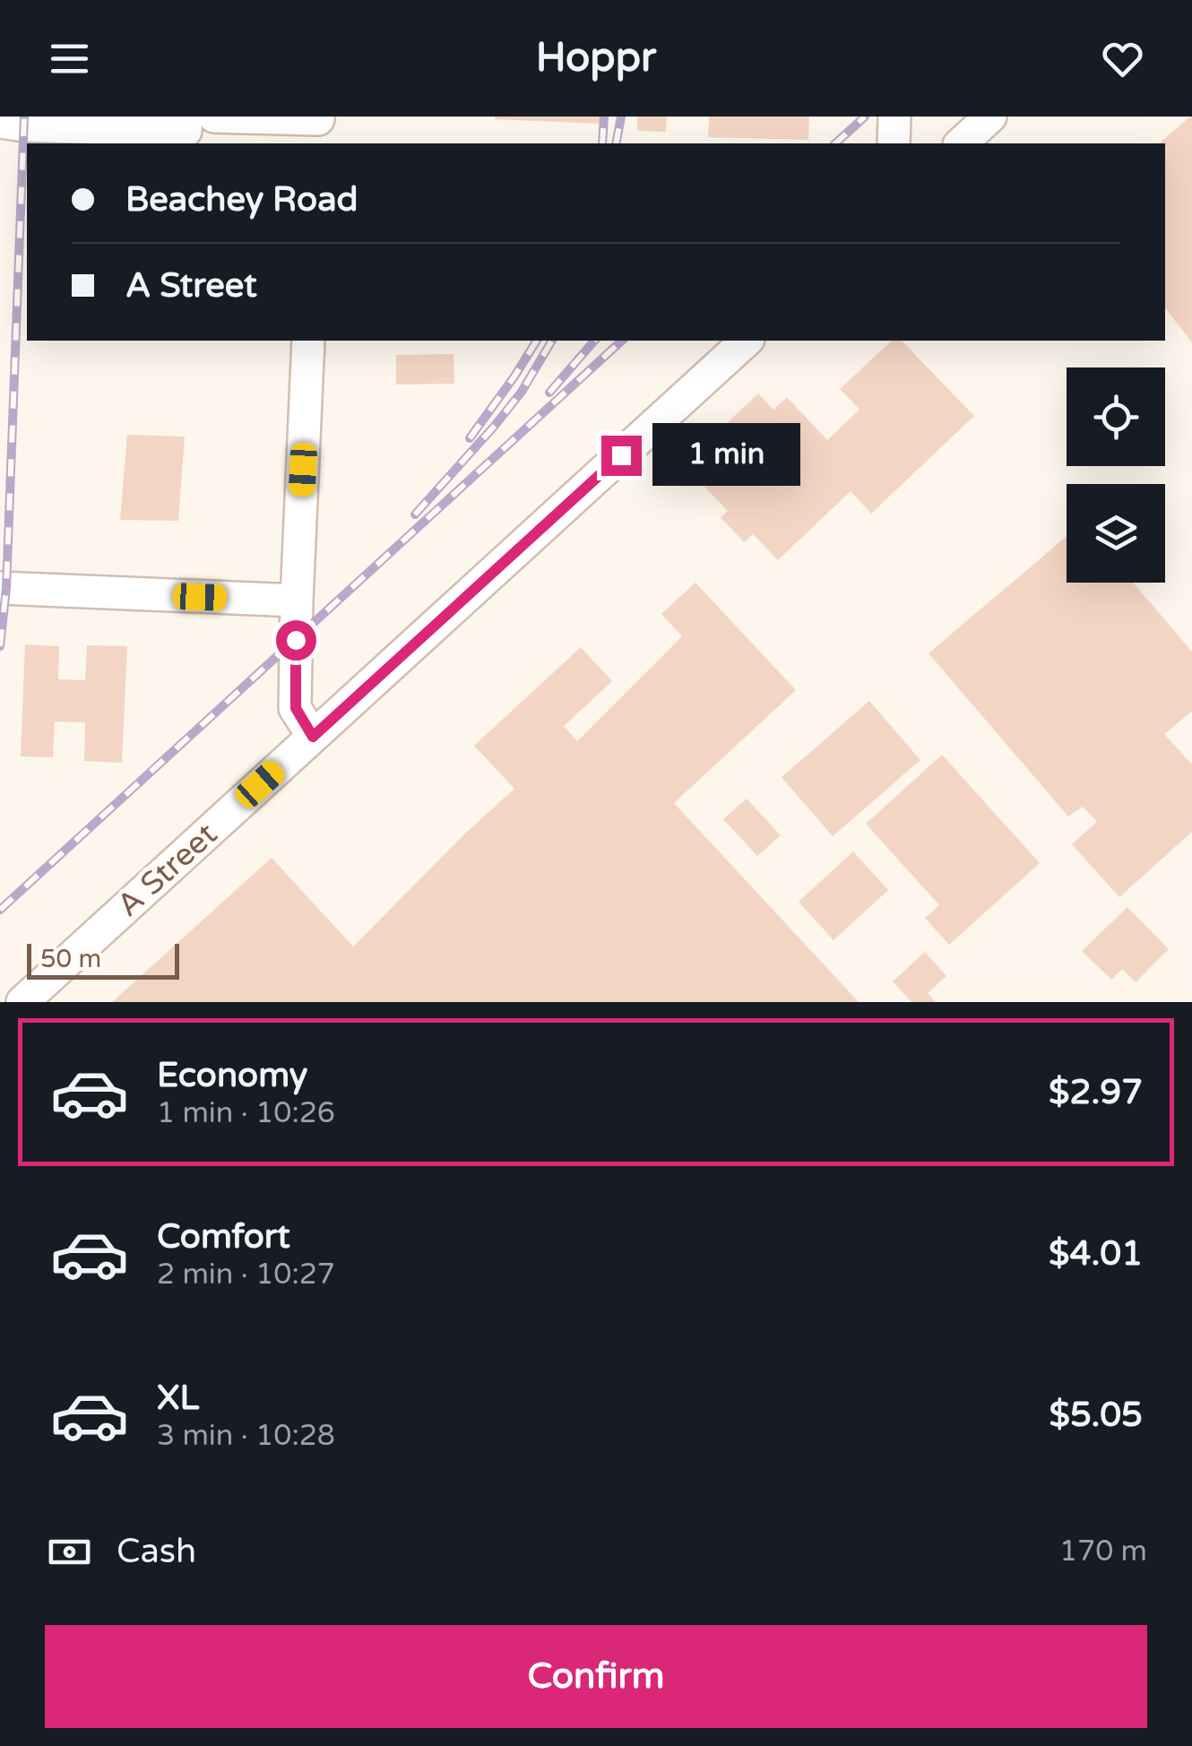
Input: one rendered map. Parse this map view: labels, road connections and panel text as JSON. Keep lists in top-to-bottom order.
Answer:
{
  "streets": {
    "street": ["A Street"]
  },
  "scale_bar": "50 m",
  "page": {
    "header": "Hoppr",
    "banner": ["Beachey Road", "A Street"],
    "bubble": "1 min",
    "scale": "50 m",
    "list": [
      {
        "name": "Economy",
        "note": "1 min · 10:26",
        "value": "$2.97"
      },
      {
        "name": "Comfort",
        "note": "2 min · 10:27",
        "value": "$4.01"
      },
      {
        "name": "XL",
        "note": "3 min · 10:28",
        "value": "$5.05"
      }
    ],
    "pay": ["Cash", "170 m"],
    "buttons": "Confirm"
  }
}
